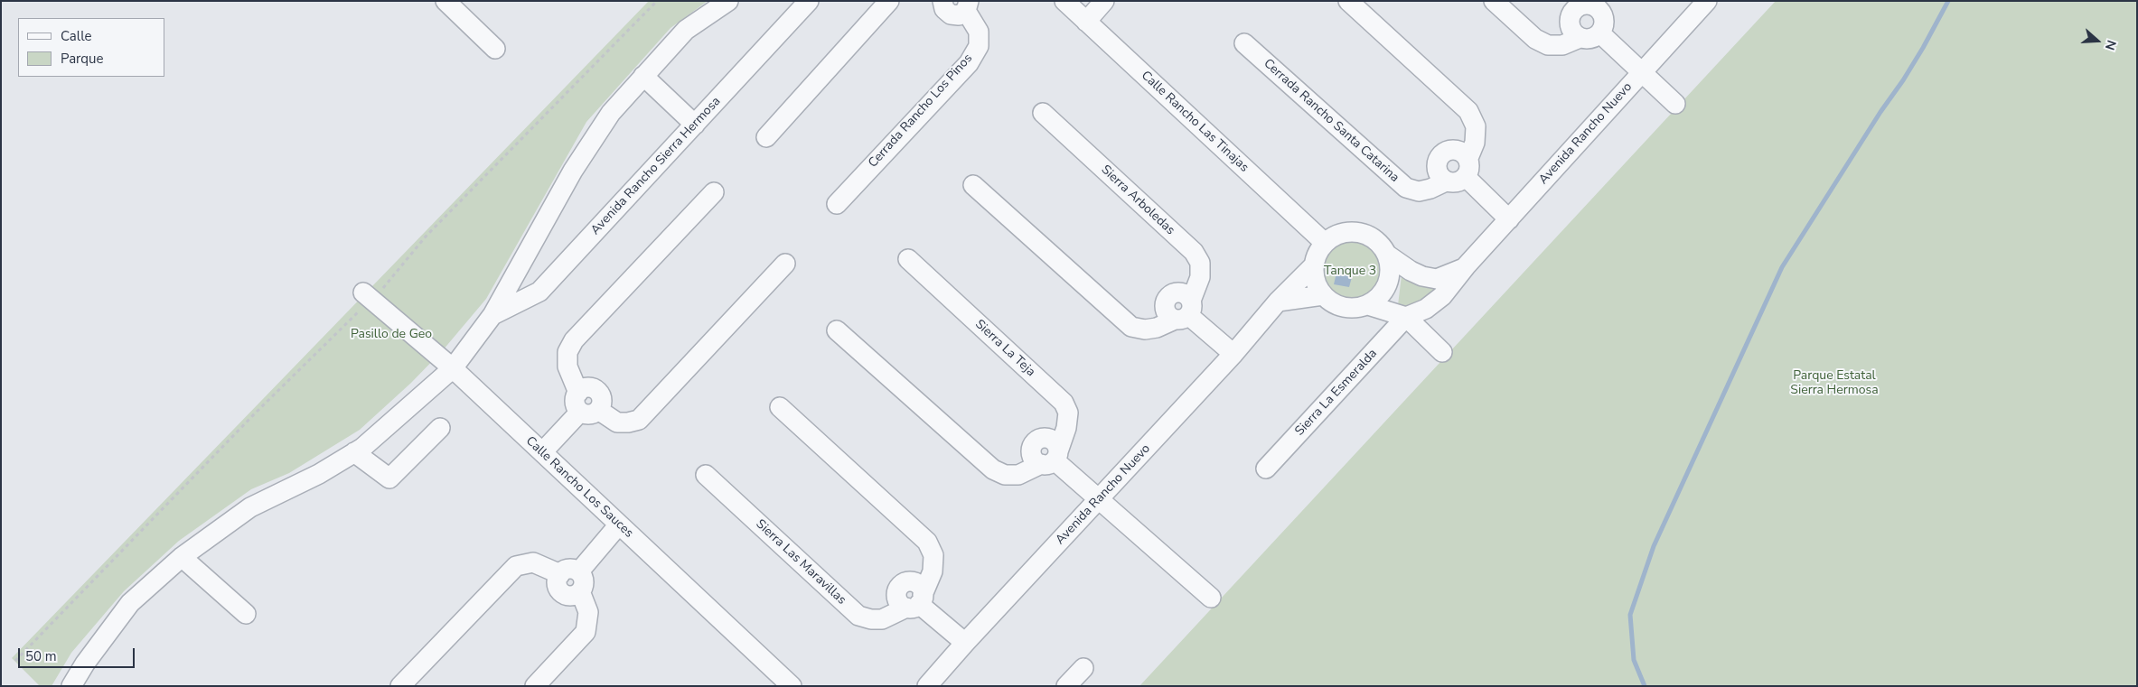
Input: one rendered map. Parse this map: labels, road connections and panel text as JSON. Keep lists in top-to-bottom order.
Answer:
{
  "streets": {
    "street": [
      "Cerrada Rancho Los Pinos",
      "Cerrada Rancho Santa Catarina",
      "Calle Rancho Las Tinajas",
      "Avenida Rancho Nuevo",
      "Avenida Rancho Sierra Hermosa",
      "Sierra Arboledas",
      "Sierra La Teja",
      "Sierra La Esmeralda",
      "Calle Rancho Los Sauces",
      "Sierra Las Maravillas"
    ]
  },
  "crossings": [
    ["Calle Rancho Las Tinajas", "Avenida Rancho Nuevo"],
    ["Avenida Rancho Nuevo", "Sierra La Esmeralda"],
    ["Avenida Rancho Sierra Hermosa", "Calle Rancho Los Sauces"]
  ],
  "parks": ["Tanque 3", "Pasillo de Geo", "Parque Estatal Sierra Hermosa"],
  "legend": ["Calle", "Parque"],
  "scale_bar": "50 m",
  "north": "right"
}
